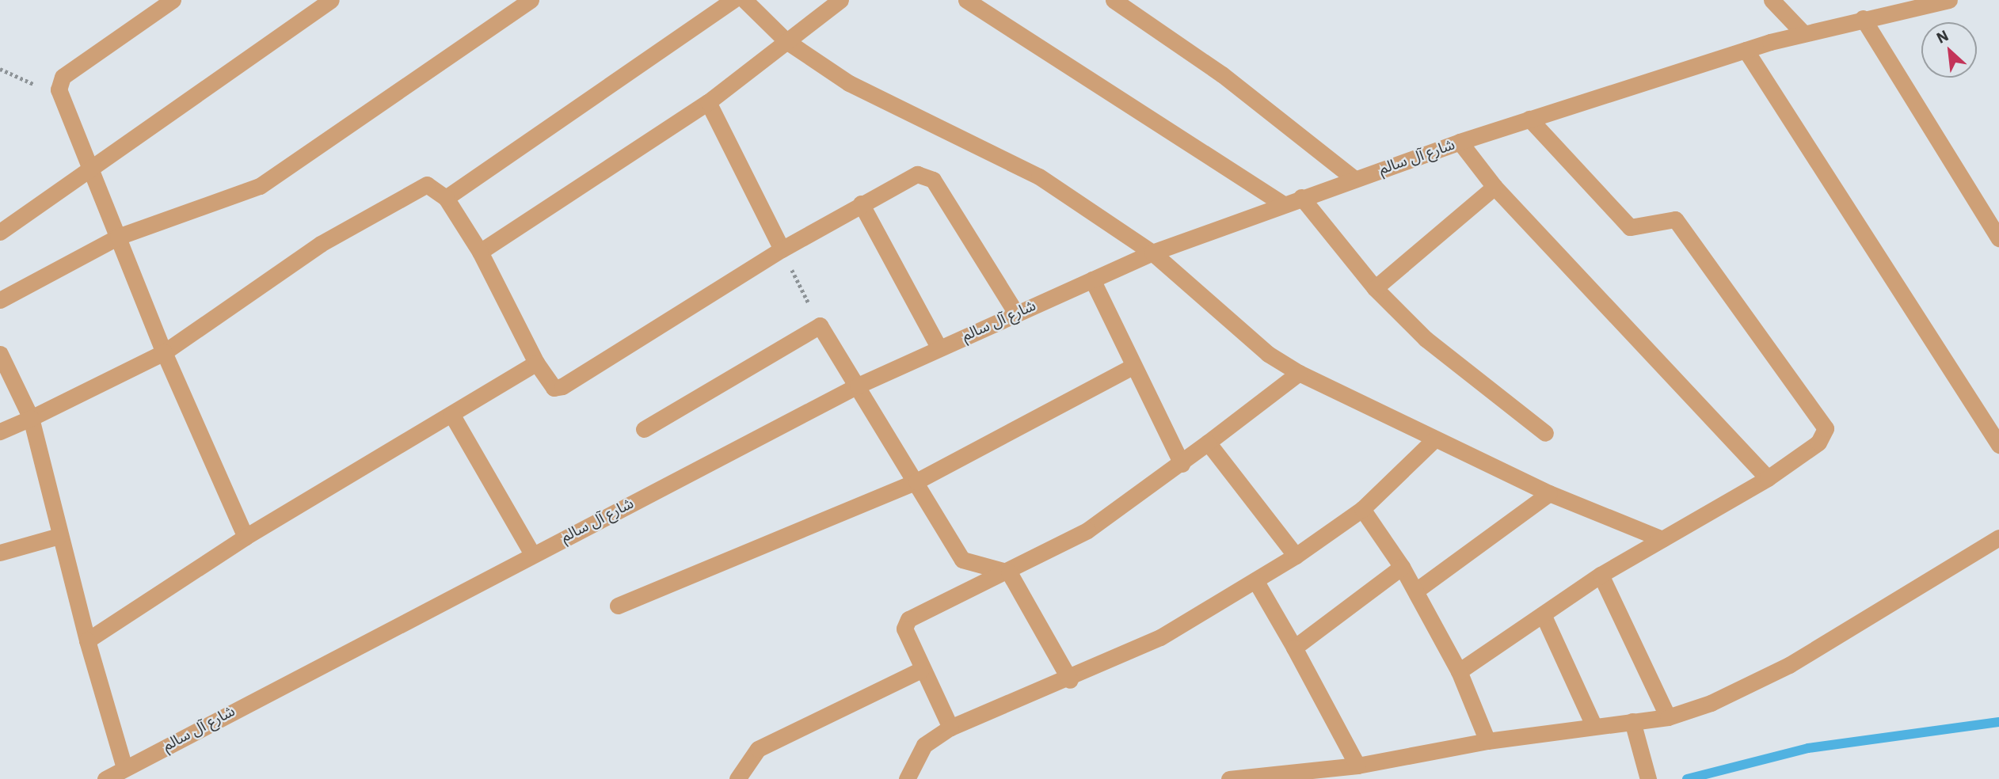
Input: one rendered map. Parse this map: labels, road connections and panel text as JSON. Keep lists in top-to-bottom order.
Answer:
{
  "streets": {
    "street": ["شارع آل سالم"]
  },
  "north": "top left"
}
